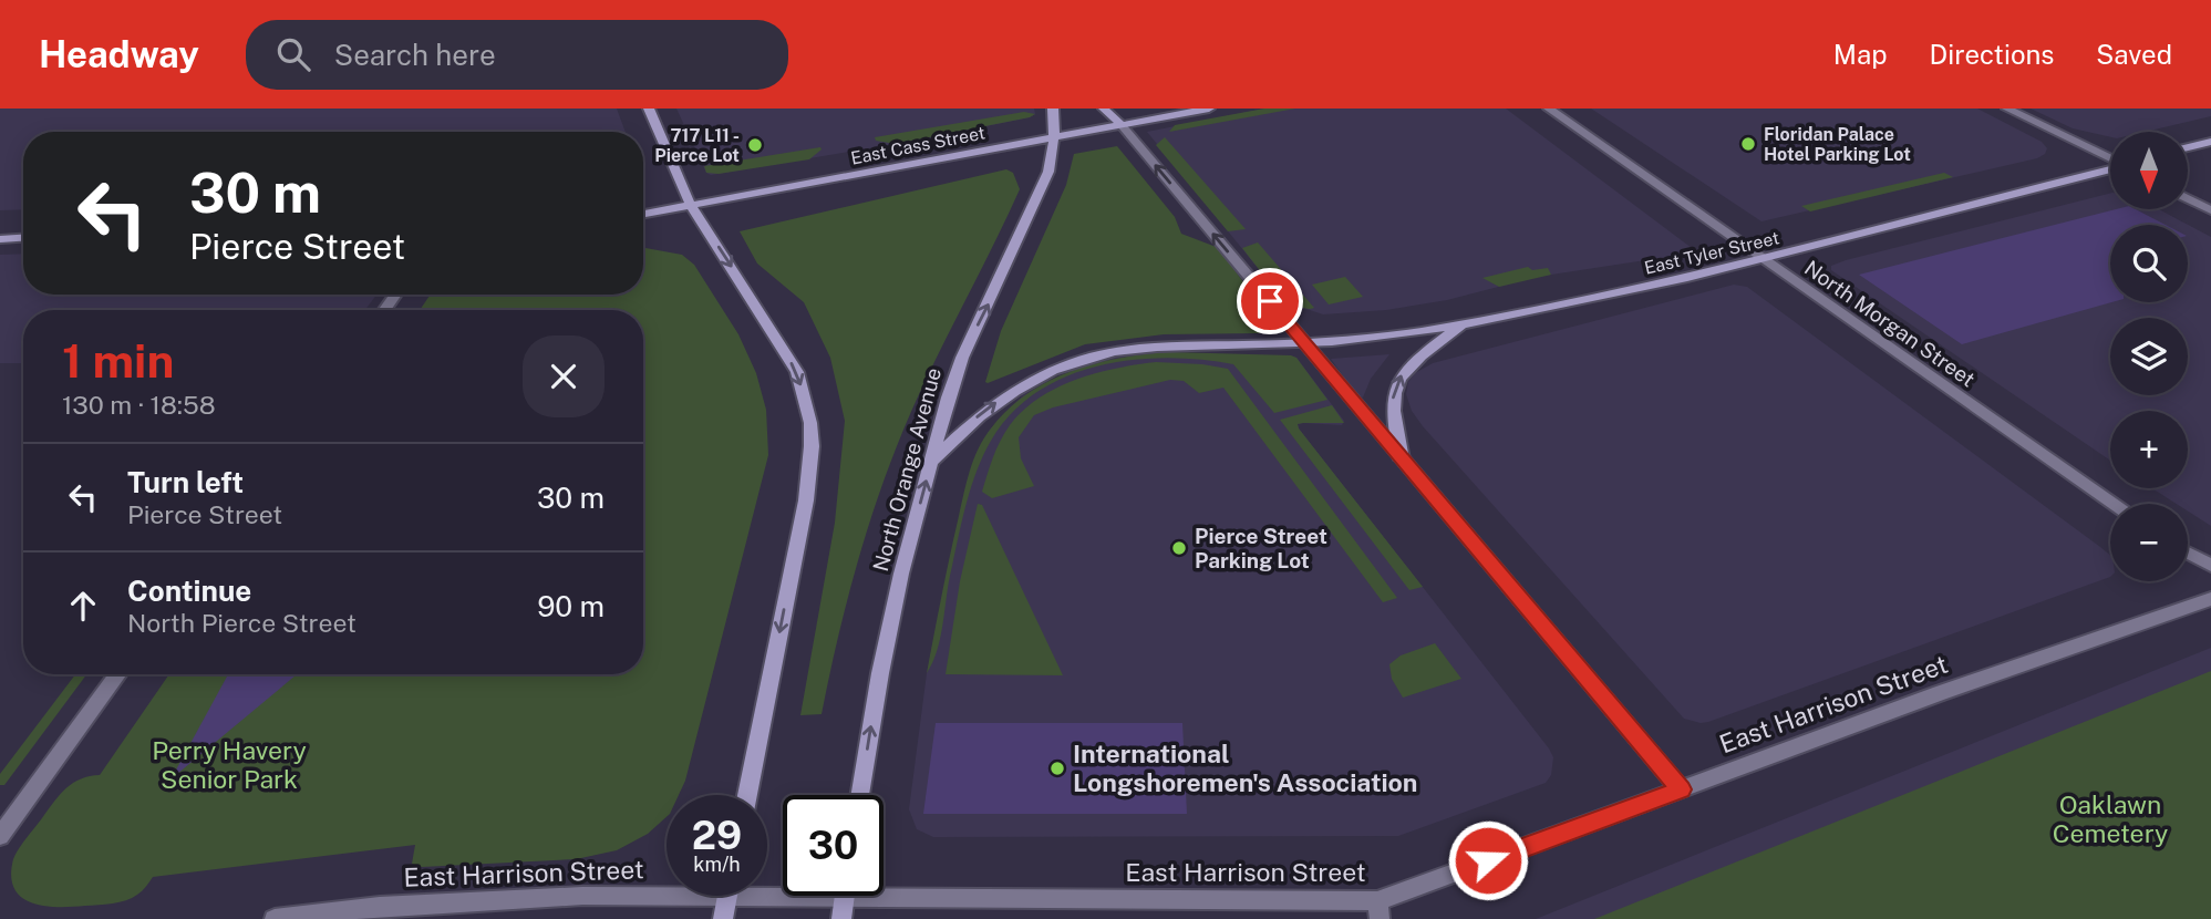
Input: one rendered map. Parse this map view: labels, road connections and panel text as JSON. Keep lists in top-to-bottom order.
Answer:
{
  "streets": {
    "main road": ["East Cass Street", "East Tyler Street", "North Orange Avenue"],
    "street": ["North Morgan Street", "East Harrison Street"]
  },
  "crossings": [
    ["East Cass Street", "North Orange Avenue"],
    ["East Tyler Street", "North Morgan Street"],
    ["East Tyler Street", "North Orange Avenue"]
  ],
  "one_way": ["North Orange Avenue"],
  "parks": ["Perry Havery Senior Park", "Oaklawn Cemetery"],
  "places": [
    "Floridan Palace Hotel Parking Lot",
    "717 L11 - Pierce Lot",
    "Pierce Street Parking Lot",
    "International Longshoremen's Association"
  ],
  "north": "bottom",
  "page": {
    "header": "Headway",
    "search": "Search here",
    "nav": ["Map", "Directions", "Saved"],
    "map_buttons": ["+", "−"],
    "turn": ["30 m", "Pierce Street"],
    "heading": ["1 min", "130 m · 18:58"],
    "list": [
      {
        "name": "Turn left",
        "note": "Pierce Street",
        "value": "30 m"
      },
      {
        "name": "Continue",
        "note": "North Pierce Street",
        "value": "90 m"
      }
    ],
    "speed": "29 km/h",
    "limit": "30"
  }
}
